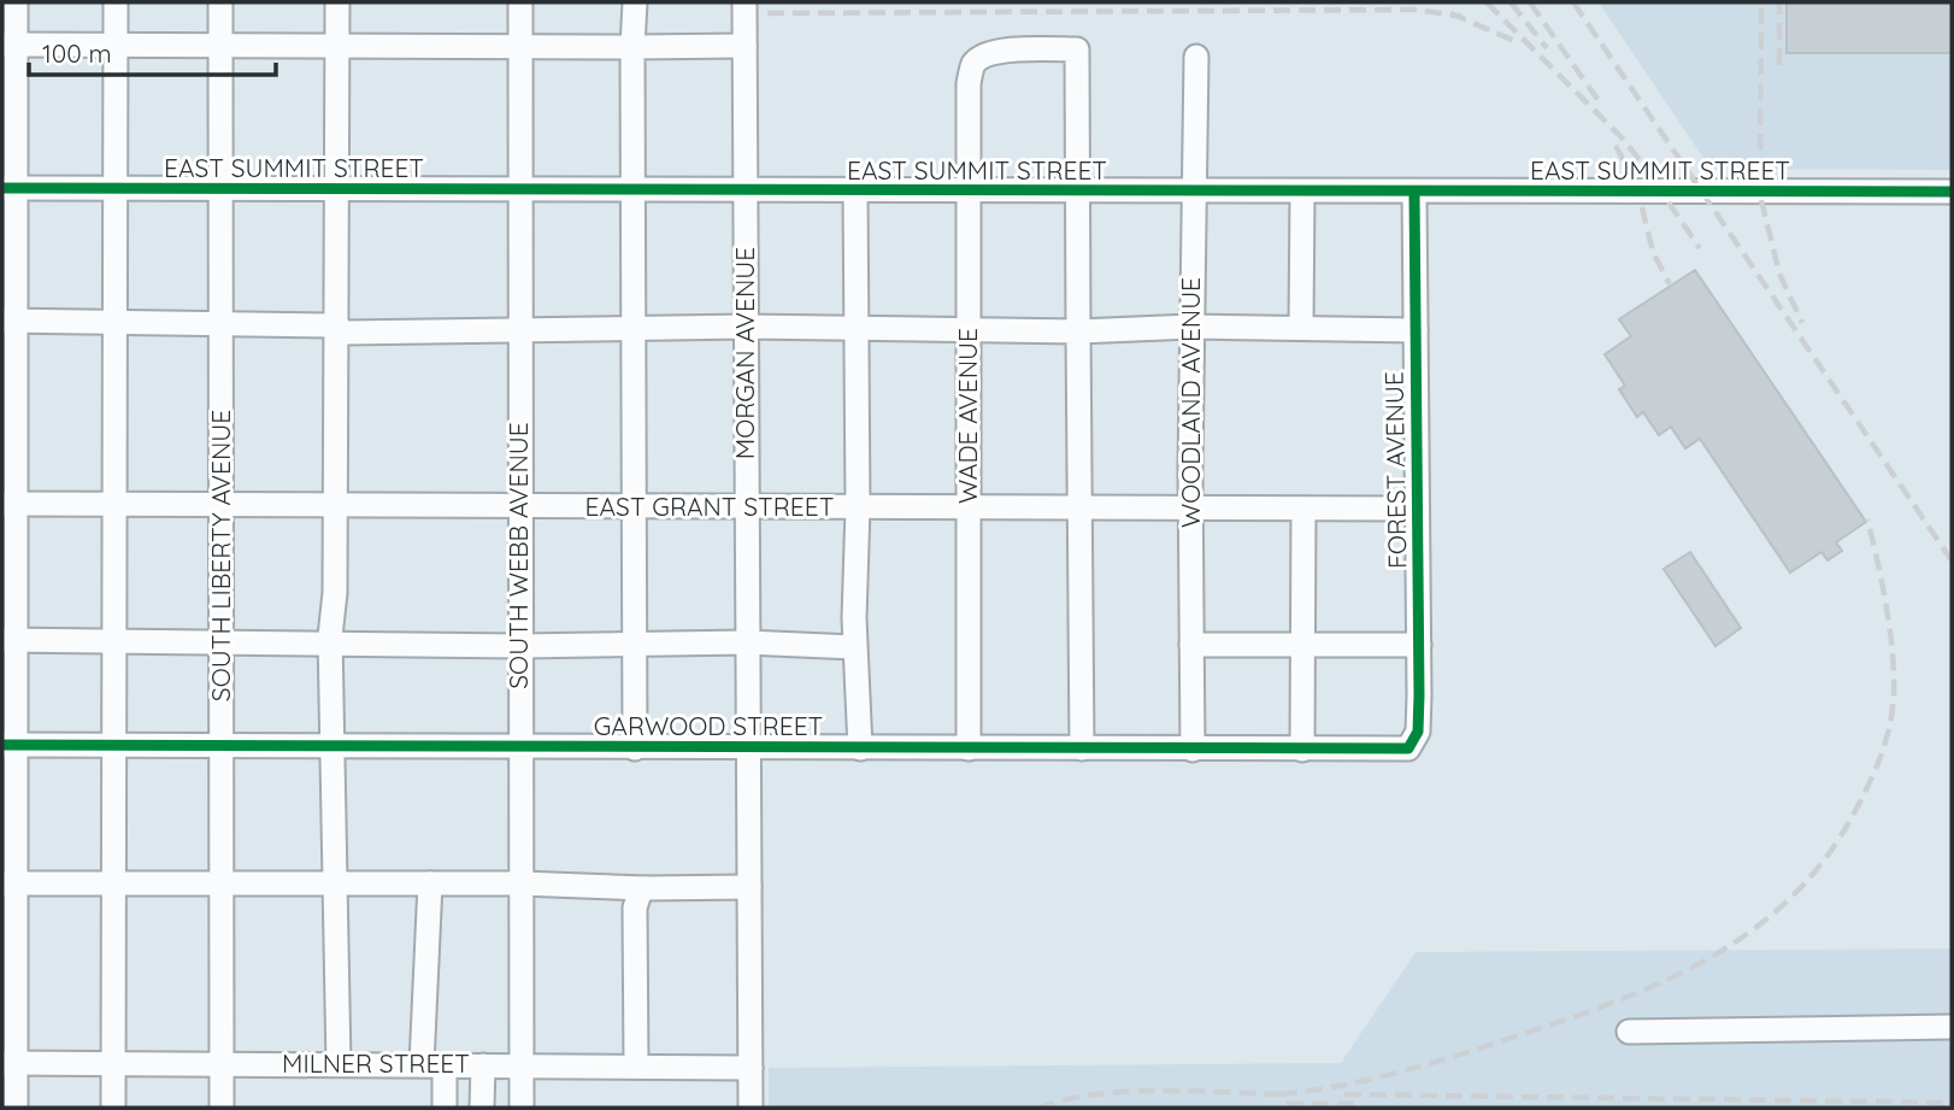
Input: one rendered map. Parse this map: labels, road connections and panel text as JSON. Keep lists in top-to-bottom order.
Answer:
{
  "streets": {
    "street": [
      "EAST SUMMIT STREET",
      "MORGAN AVENUE",
      "WOODLAND AVENUE",
      "WADE AVENUE",
      "FOREST AVENUE",
      "EAST GRANT STREET",
      "SOUTH LIBERTY AVENUE",
      "SOUTH WEBB AVENUE",
      "GARWOOD STREET",
      "MILNER STREET"
    ]
  },
  "crossings": [
    ["EAST SUMMIT STREET", "MORGAN AVENUE"],
    ["EAST SUMMIT STREET", "WOODLAND AVENUE"],
    ["EAST SUMMIT STREET", "WADE AVENUE"],
    ["EAST SUMMIT STREET", "FOREST AVENUE"],
    ["EAST SUMMIT STREET", "SOUTH LIBERTY AVENUE"],
    ["EAST SUMMIT STREET", "SOUTH WEBB AVENUE"],
    ["MORGAN AVENUE", "EAST GRANT STREET"],
    ["MORGAN AVENUE", "GARWOOD STREET"],
    ["MORGAN AVENUE", "MILNER STREET"],
    ["WOODLAND AVENUE", "EAST GRANT STREET"],
    ["WOODLAND AVENUE", "GARWOOD STREET"],
    ["WADE AVENUE", "EAST GRANT STREET"],
    ["WADE AVENUE", "GARWOOD STREET"],
    ["FOREST AVENUE", "EAST GRANT STREET"],
    ["FOREST AVENUE", "GARWOOD STREET"],
    ["EAST GRANT STREET", "SOUTH LIBERTY AVENUE"],
    ["EAST GRANT STREET", "SOUTH WEBB AVENUE"],
    ["SOUTH LIBERTY AVENUE", "GARWOOD STREET"],
    ["SOUTH LIBERTY AVENUE", "MILNER STREET"],
    ["SOUTH WEBB AVENUE", "GARWOOD STREET"],
    ["SOUTH WEBB AVENUE", "MILNER STREET"]
  ],
  "scale_bar": "100 m"
}
